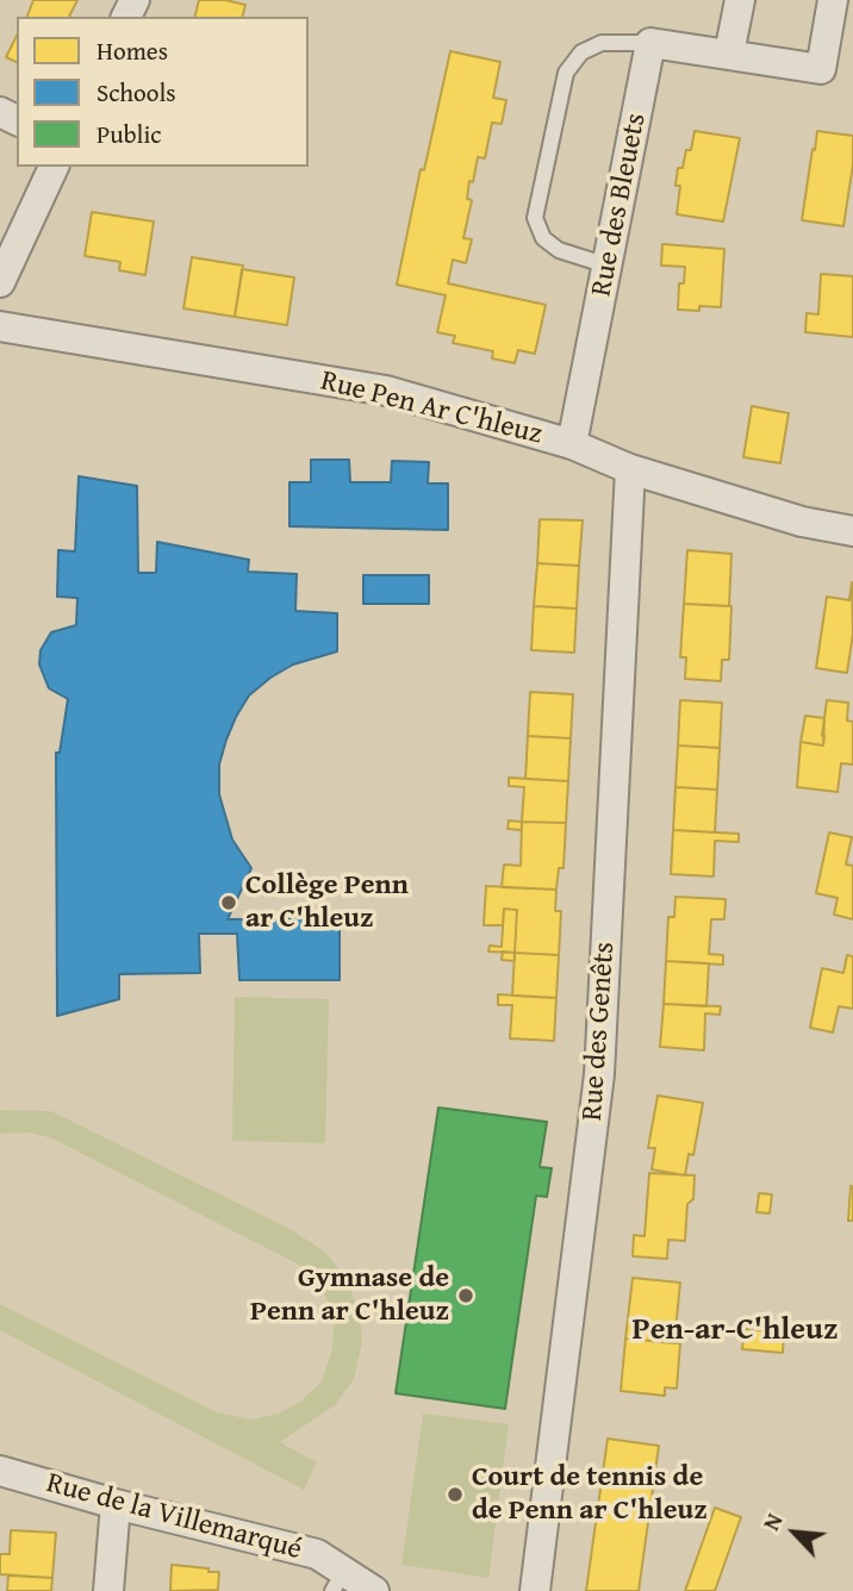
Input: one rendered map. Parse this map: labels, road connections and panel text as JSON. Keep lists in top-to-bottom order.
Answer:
{
  "streets": {
    "street": [
      "Rue des Bleuets",
      "Rue Pen Ar C'hleuz",
      "Rue des Genêts",
      "Rue de la Villemarqué"
    ]
  },
  "crossings": [
    ["Rue des Bleuets", "Rue Pen Ar C'hleuz"],
    ["Rue Pen Ar C'hleuz", "Rue des Genêts"]
  ],
  "districts": ["Pen-ar-C'hleuz"],
  "places": ["Collège Penn ar C'hleuz", "Gymnase de Penn ar C'hleuz", "Court de tennis de de Penn ar C'hleuz"],
  "legend": ["Homes", "Schools", "Public"],
  "north": "top left"
}
